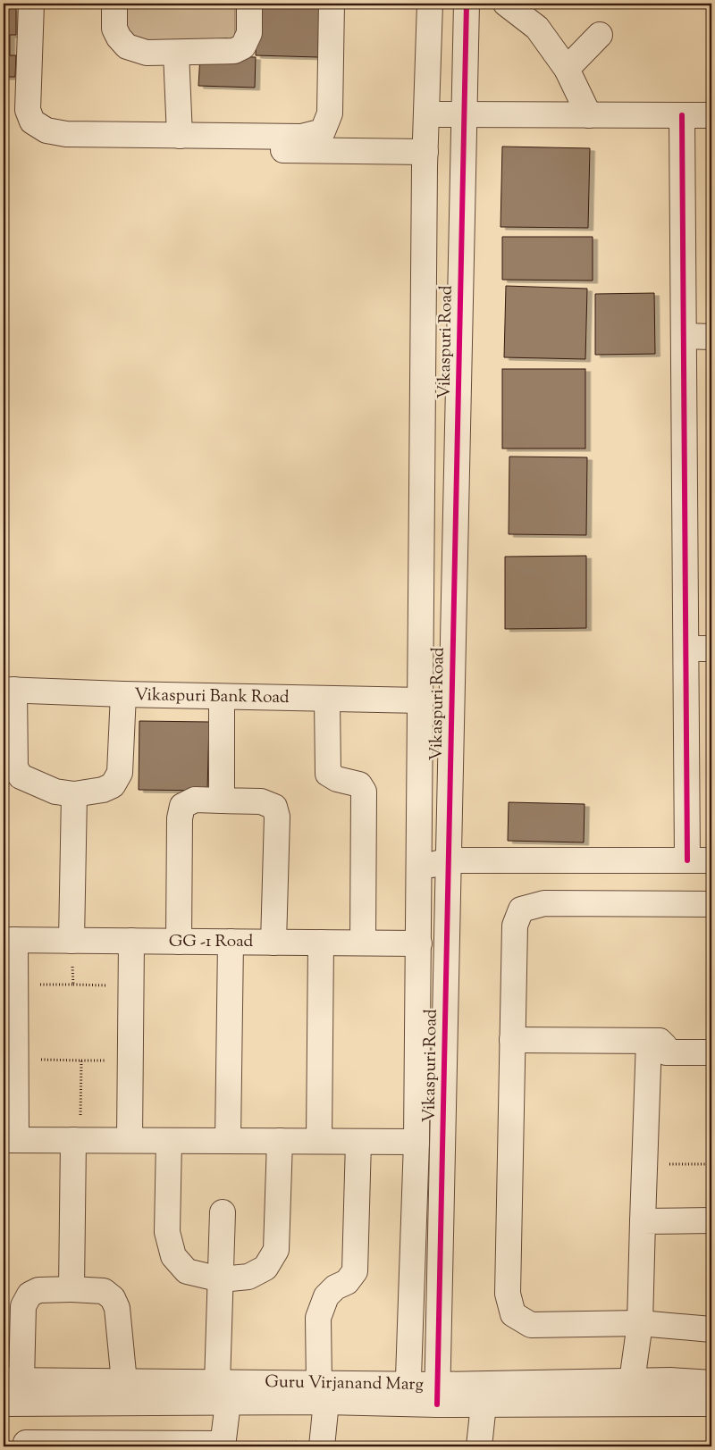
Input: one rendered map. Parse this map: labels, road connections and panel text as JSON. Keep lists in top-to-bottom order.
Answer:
{
  "streets": {
    "street": [
      "Vikaspuri Road",
      "Vikaspuri Bank Road",
      "GG -1 Road",
      "Guru Virjanand Marg"
    ]
  },
  "crossings": [
    ["Vikaspuri Road", "Vikaspuri Bank Road"],
    ["Vikaspuri Road", "GG -1 Road"],
    ["Vikaspuri Road", "Guru Virjanand Marg"]
  ]
}
